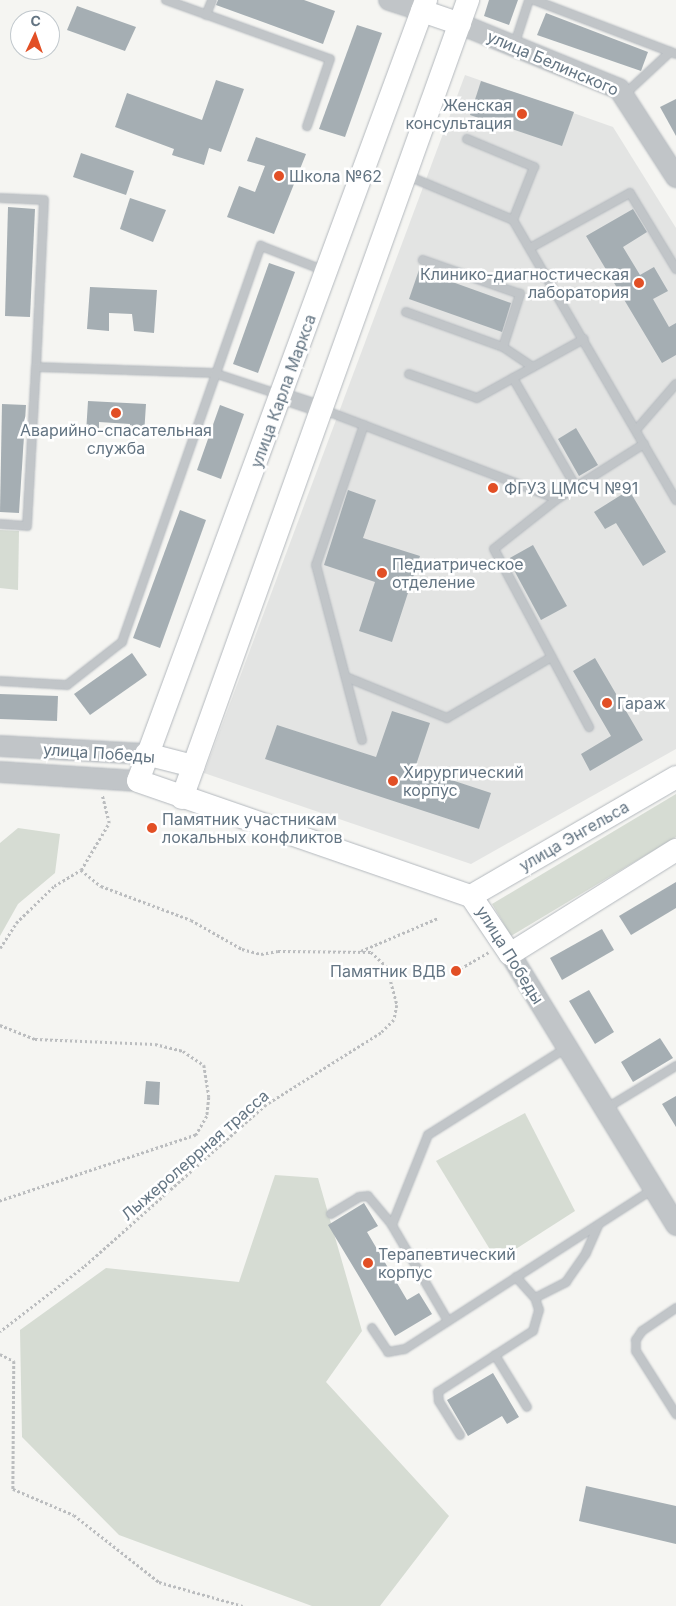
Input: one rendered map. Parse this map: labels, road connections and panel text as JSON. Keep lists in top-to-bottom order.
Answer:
{
  "streets": {
    "main road": [
      "улица Белинского",
      "улица Карла Маркса",
      "улица Победы",
      "улица Энгельса"
    ],
    "path": ["Лыжеролеррная трасса"]
  },
  "crossings": [
    ["улица Белинского", "улица Карла Маркса"],
    ["улица Карла Маркса", "улица Победы"],
    ["улица Победы", "улица Энгельса"]
  ],
  "places": [
    "Женская консультация",
    "Школа №62",
    "Клинико-диагностическая лаборатория",
    "Аварийно-спасательная служба",
    "ФГУЗ ЦМСЧ №91",
    "Педиатрическое отделение",
    "Гараж",
    "Хирургический корпус",
    "Памятник участникам локальных конфликтов",
    "Памятник ВДВ",
    "Терапевтический корпус"
  ],
  "north": "top"
}
